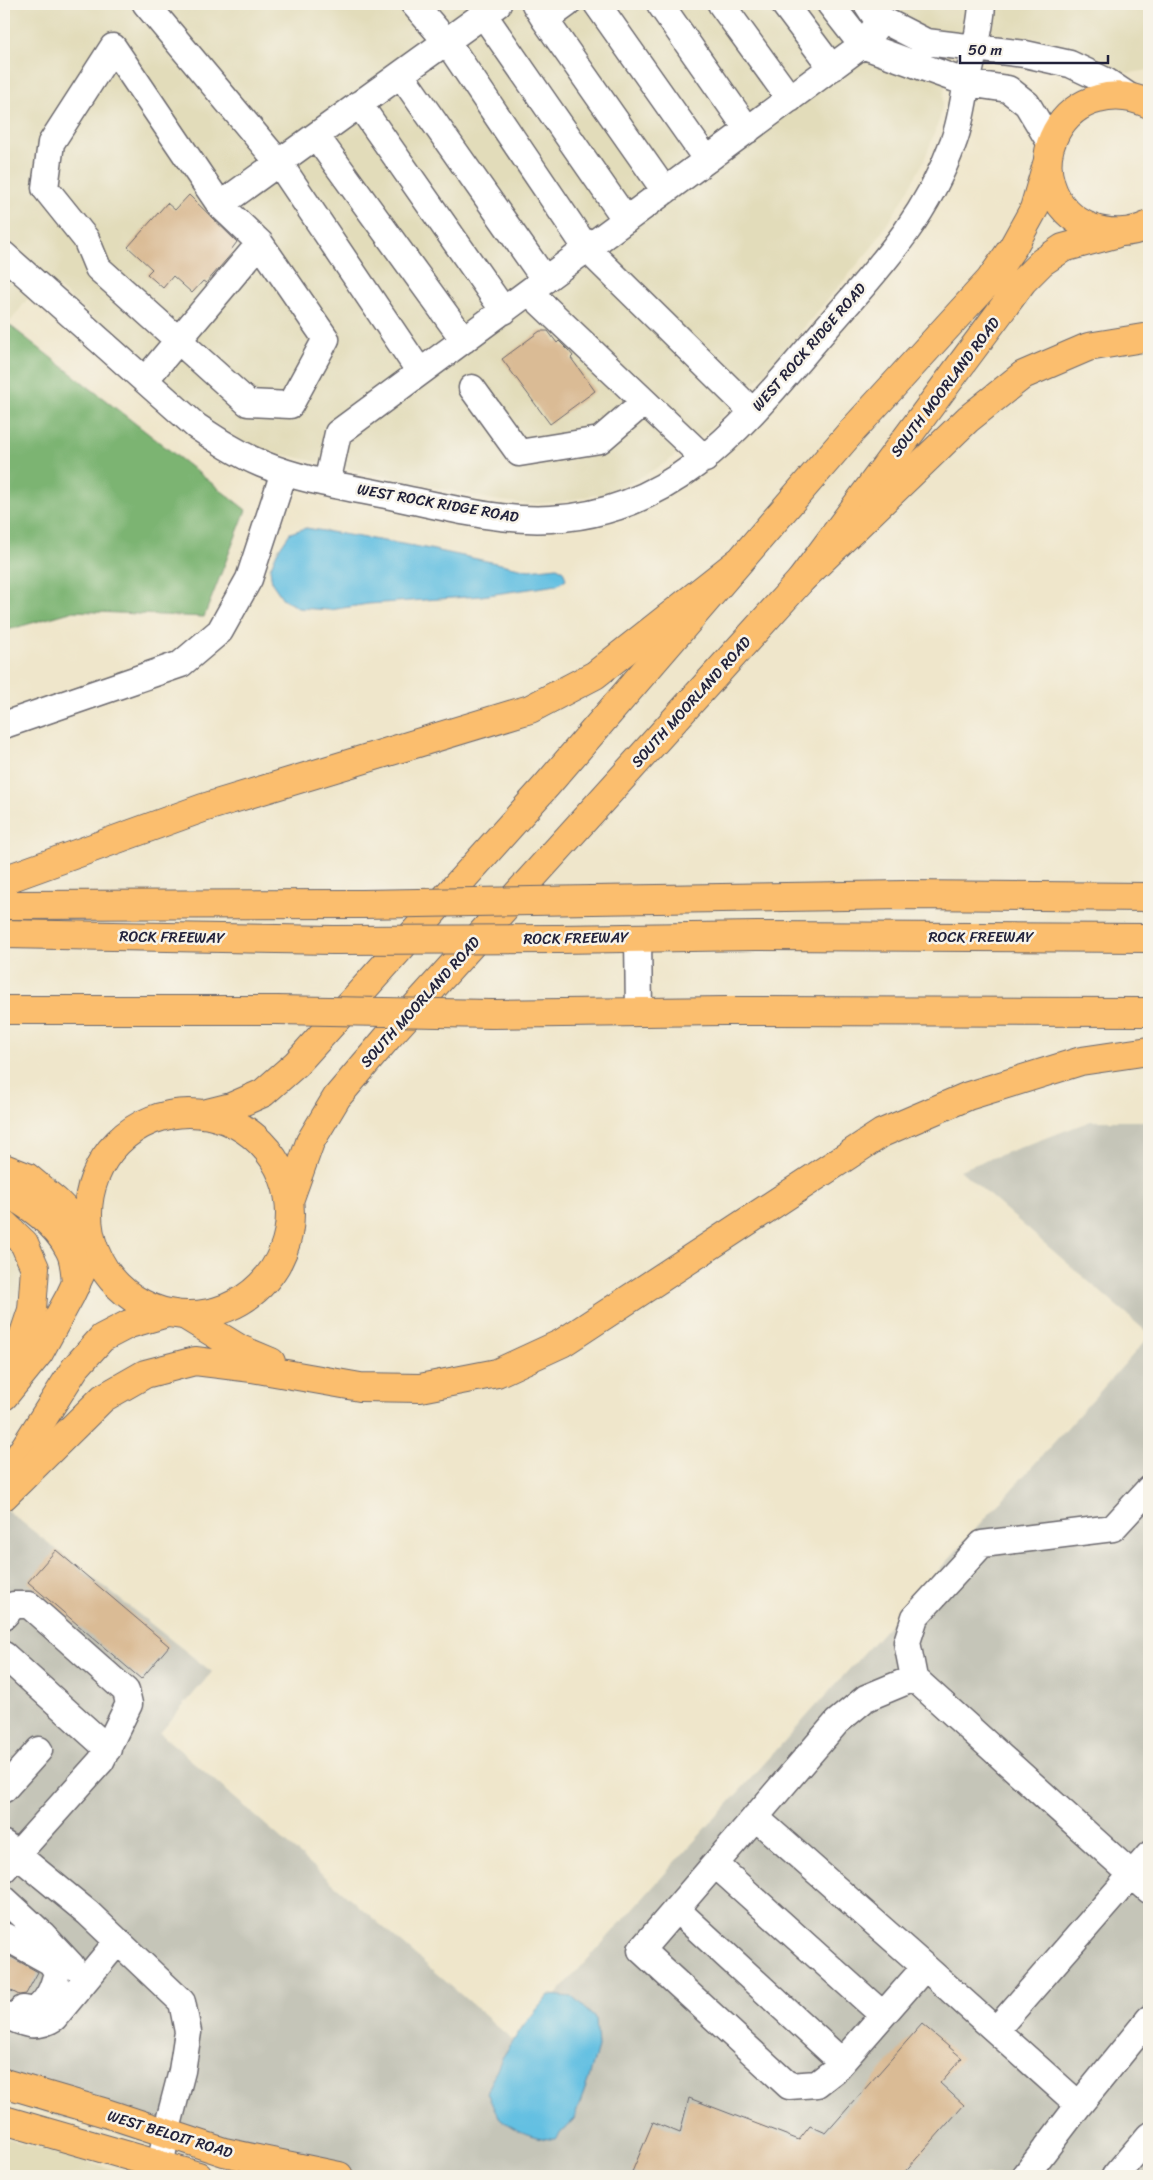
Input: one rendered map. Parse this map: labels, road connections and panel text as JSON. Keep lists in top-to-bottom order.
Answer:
{
  "streets": {
    "main road": ["SOUTH MOORLAND ROAD", "ROCK FREEWAY", "WEST BELOIT ROAD"],
    "street": ["WEST ROCK RIDGE ROAD"]
  },
  "scale_bar": "50 m"
}
